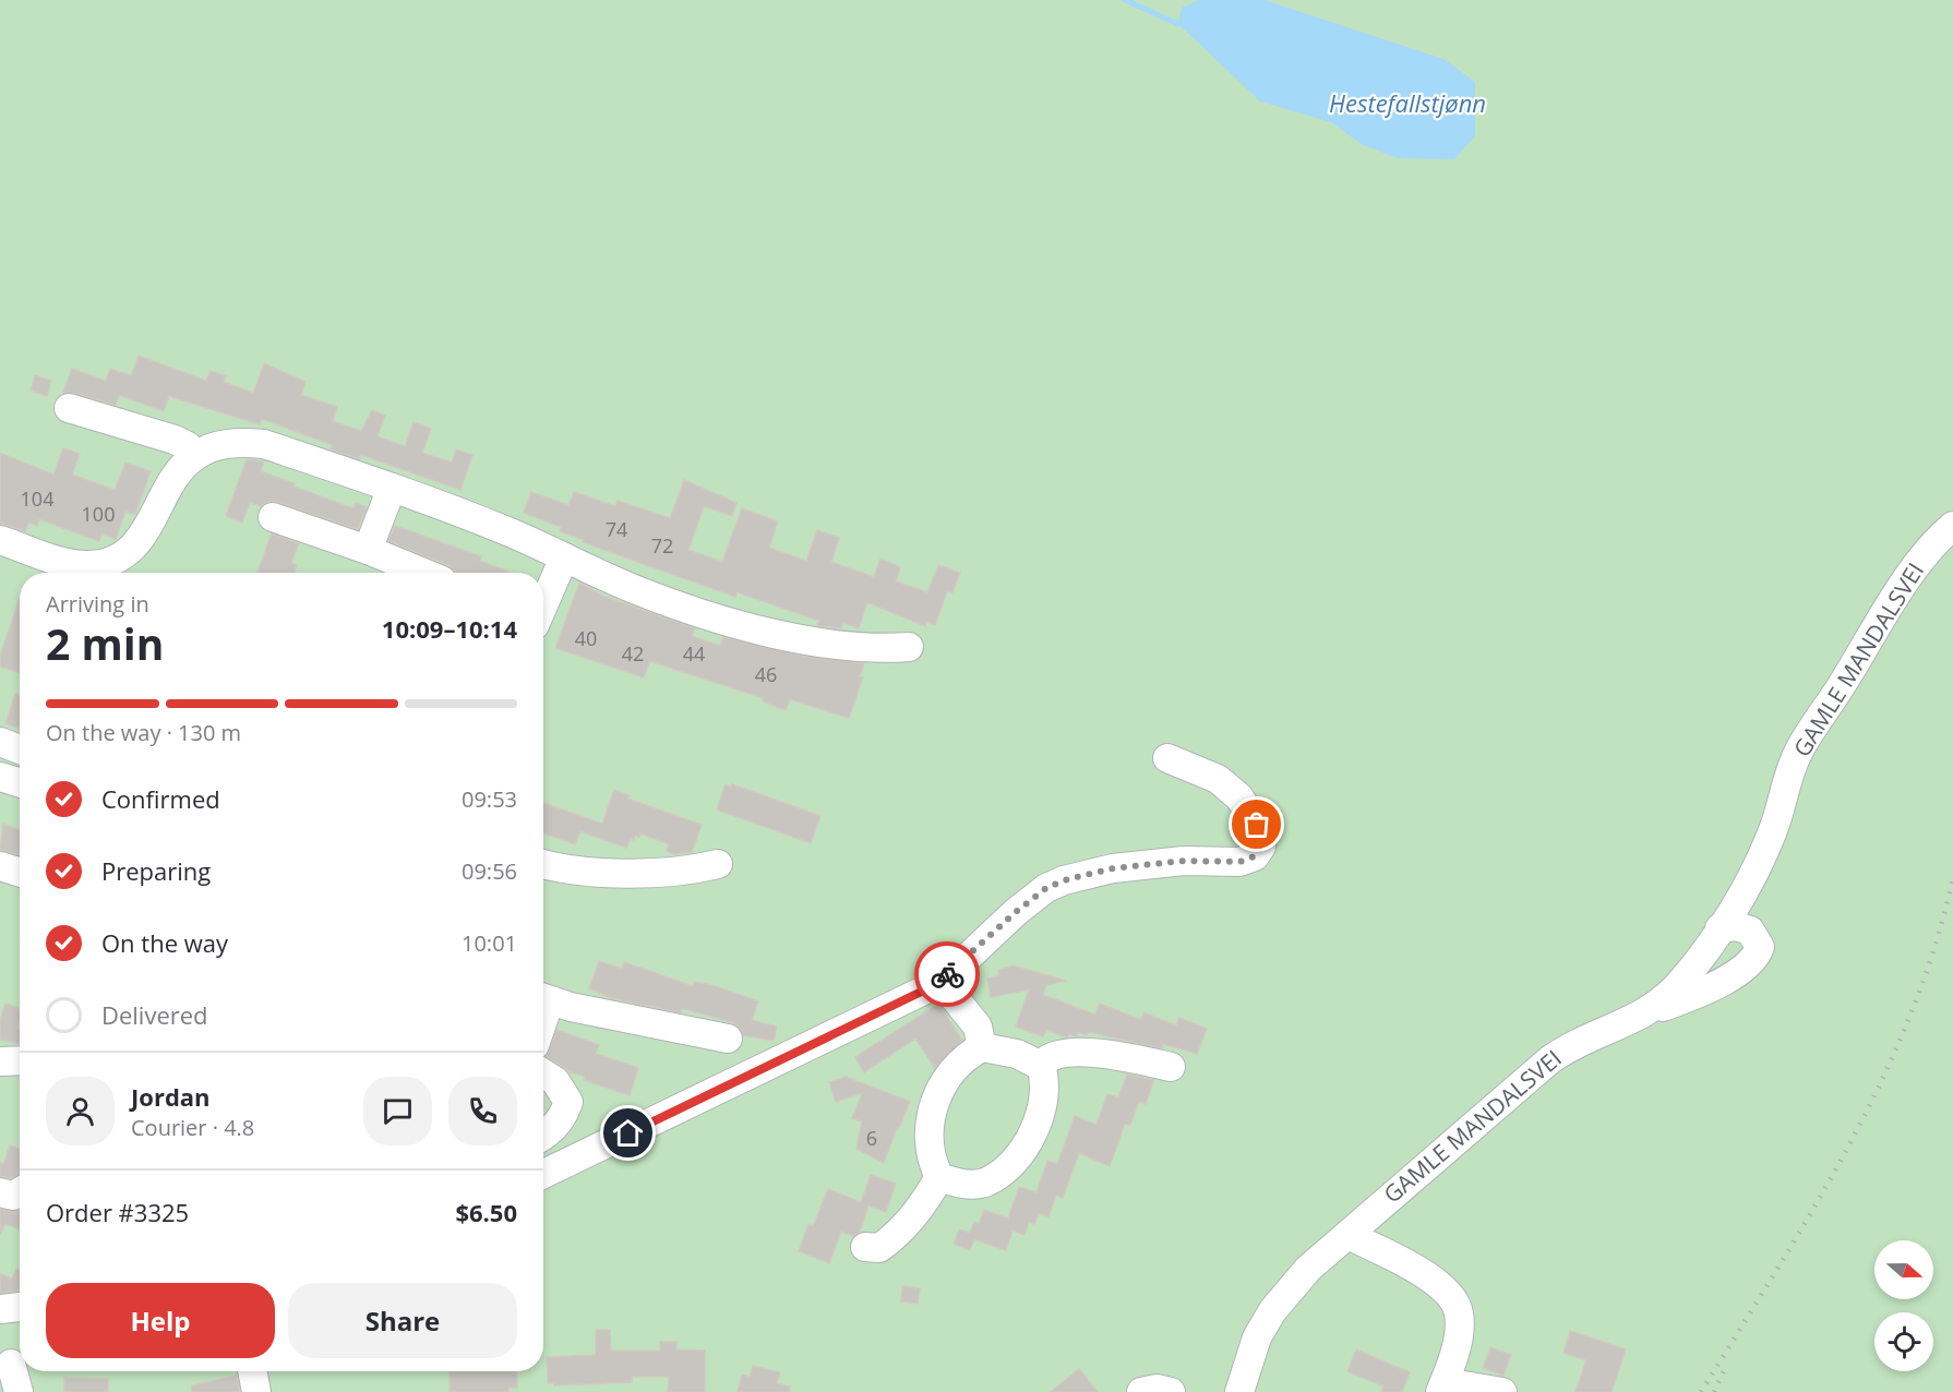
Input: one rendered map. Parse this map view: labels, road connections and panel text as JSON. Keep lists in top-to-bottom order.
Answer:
{
  "streets": {
    "street": ["GAMLE MANDALSVEI"]
  },
  "water": ["Hestefallstjønn"],
  "house_numbers": [
    "104",
    "100",
    "74",
    "72",
    "40",
    "42",
    "44",
    "46",
    "6"
  ],
  "north": "right",
  "page": {
    "heading": ["2 min", "Arriving in", "10:09–10:14"],
    "panel": [
      "Jordan",
      "Courier · 4.8",
      "Order #3325",
      "$6.50"
    ],
    "bar": "On the way · 130 m",
    "list": [
      ["Confirmed", "09:53"],
      ["Preparing", "09:56"],
      ["On the way", "10:01"],
      "Delivered"
    ],
    "buttons": ["Help", "Share"]
  }
}
